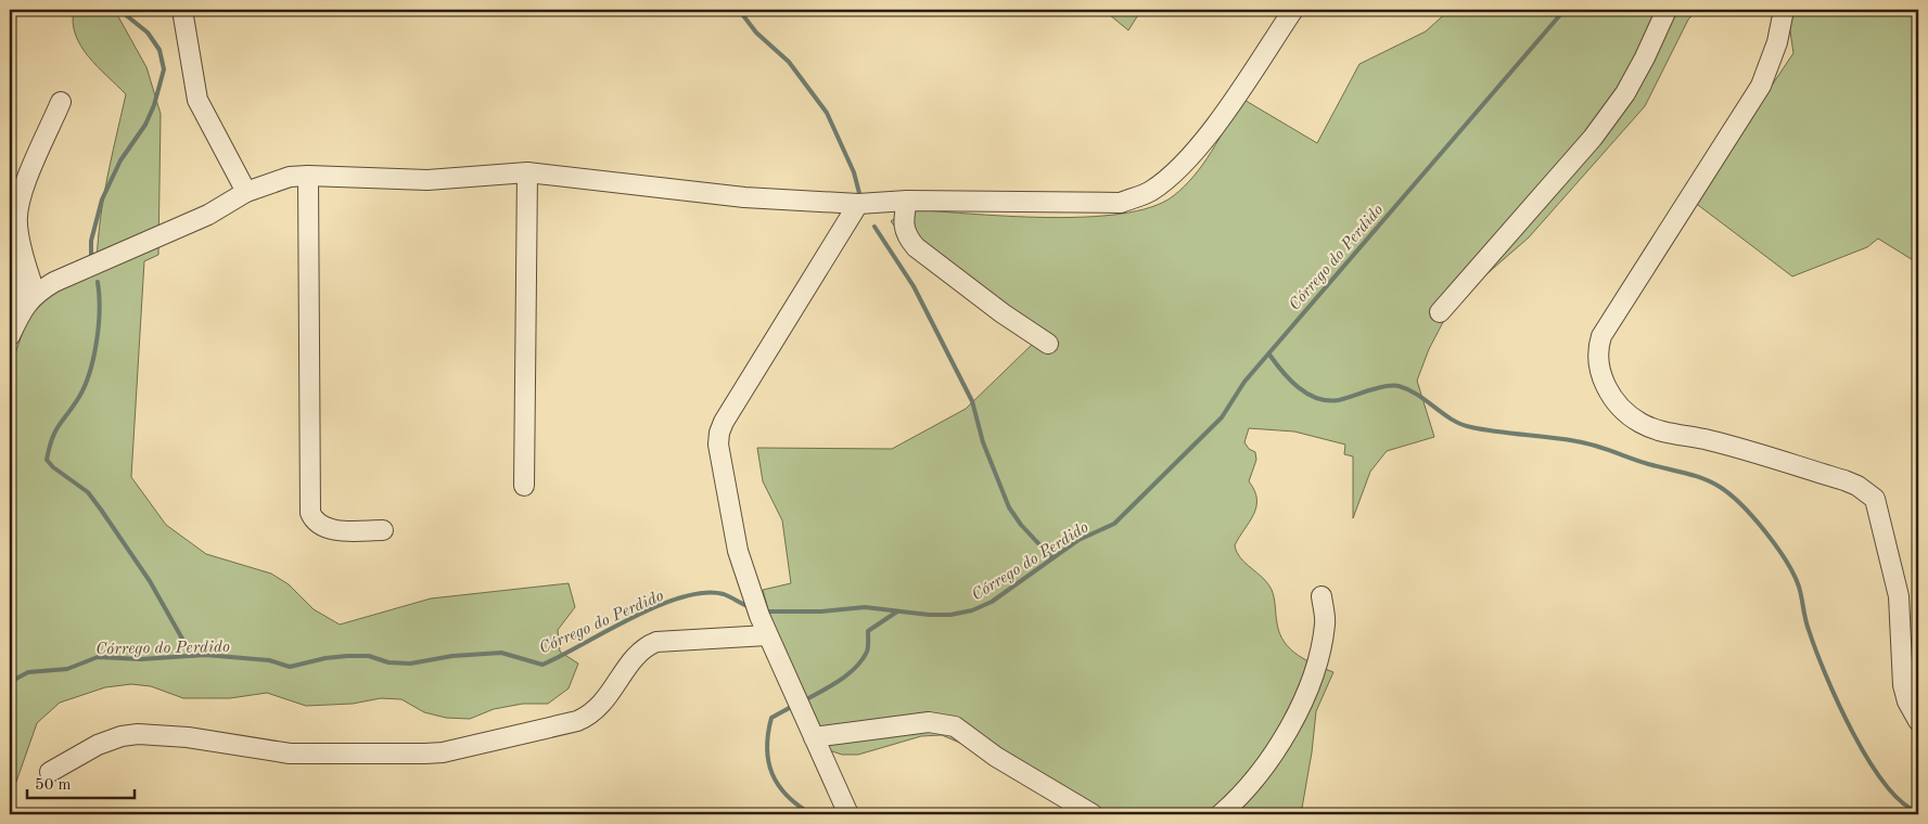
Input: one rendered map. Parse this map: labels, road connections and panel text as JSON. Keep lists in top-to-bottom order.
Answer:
{
  "water": ["Córrego do Perdido"],
  "scale_bar": "50 m"
}
